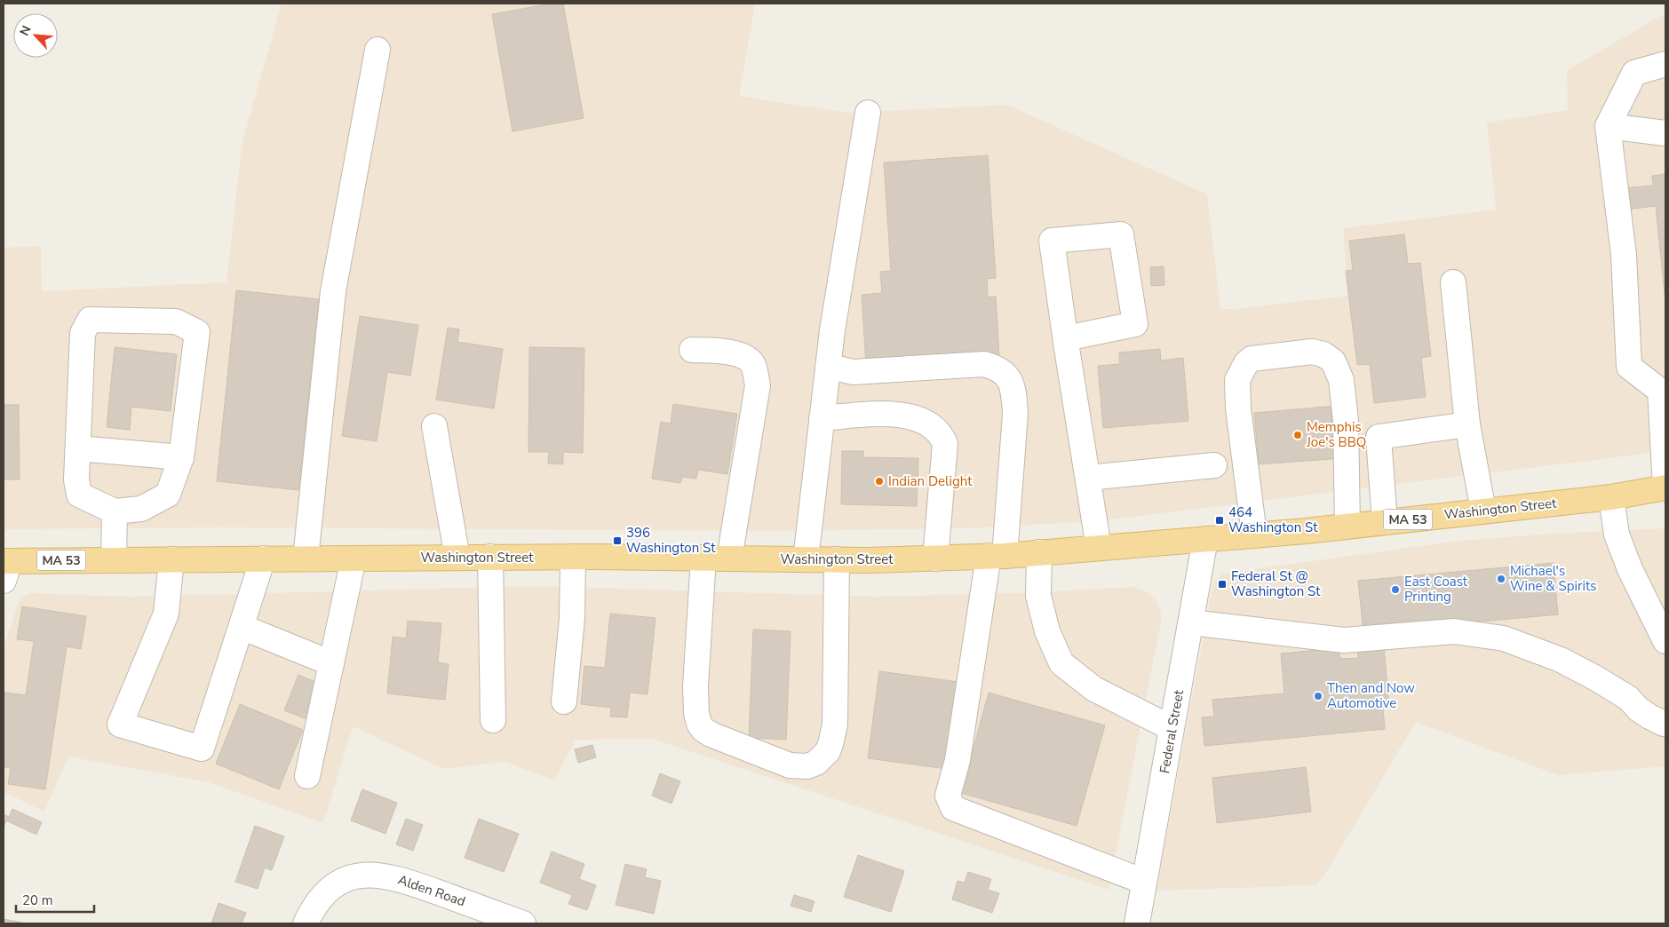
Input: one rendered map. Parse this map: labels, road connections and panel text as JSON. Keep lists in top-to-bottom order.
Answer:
{
  "streets": {
    "main road": ["Washington Street", "MA 53"],
    "street": ["Federal Street", "Alden Road"]
  },
  "crossings": [
    ["Washington Street", "Federal Street"]
  ],
  "places": {
    "other": [
      "Memphis Joe's BBQ",
      "Indian Delight",
      "Michael's Wine & Spirits",
      "East Coast Printing",
      "Then and Now Automotive"
    ],
    "transit": ["464 Washington St", "396 Washington St", "Federal St @ Washington St"]
  },
  "scale_bar": "20 m",
  "north": "top left"
}
